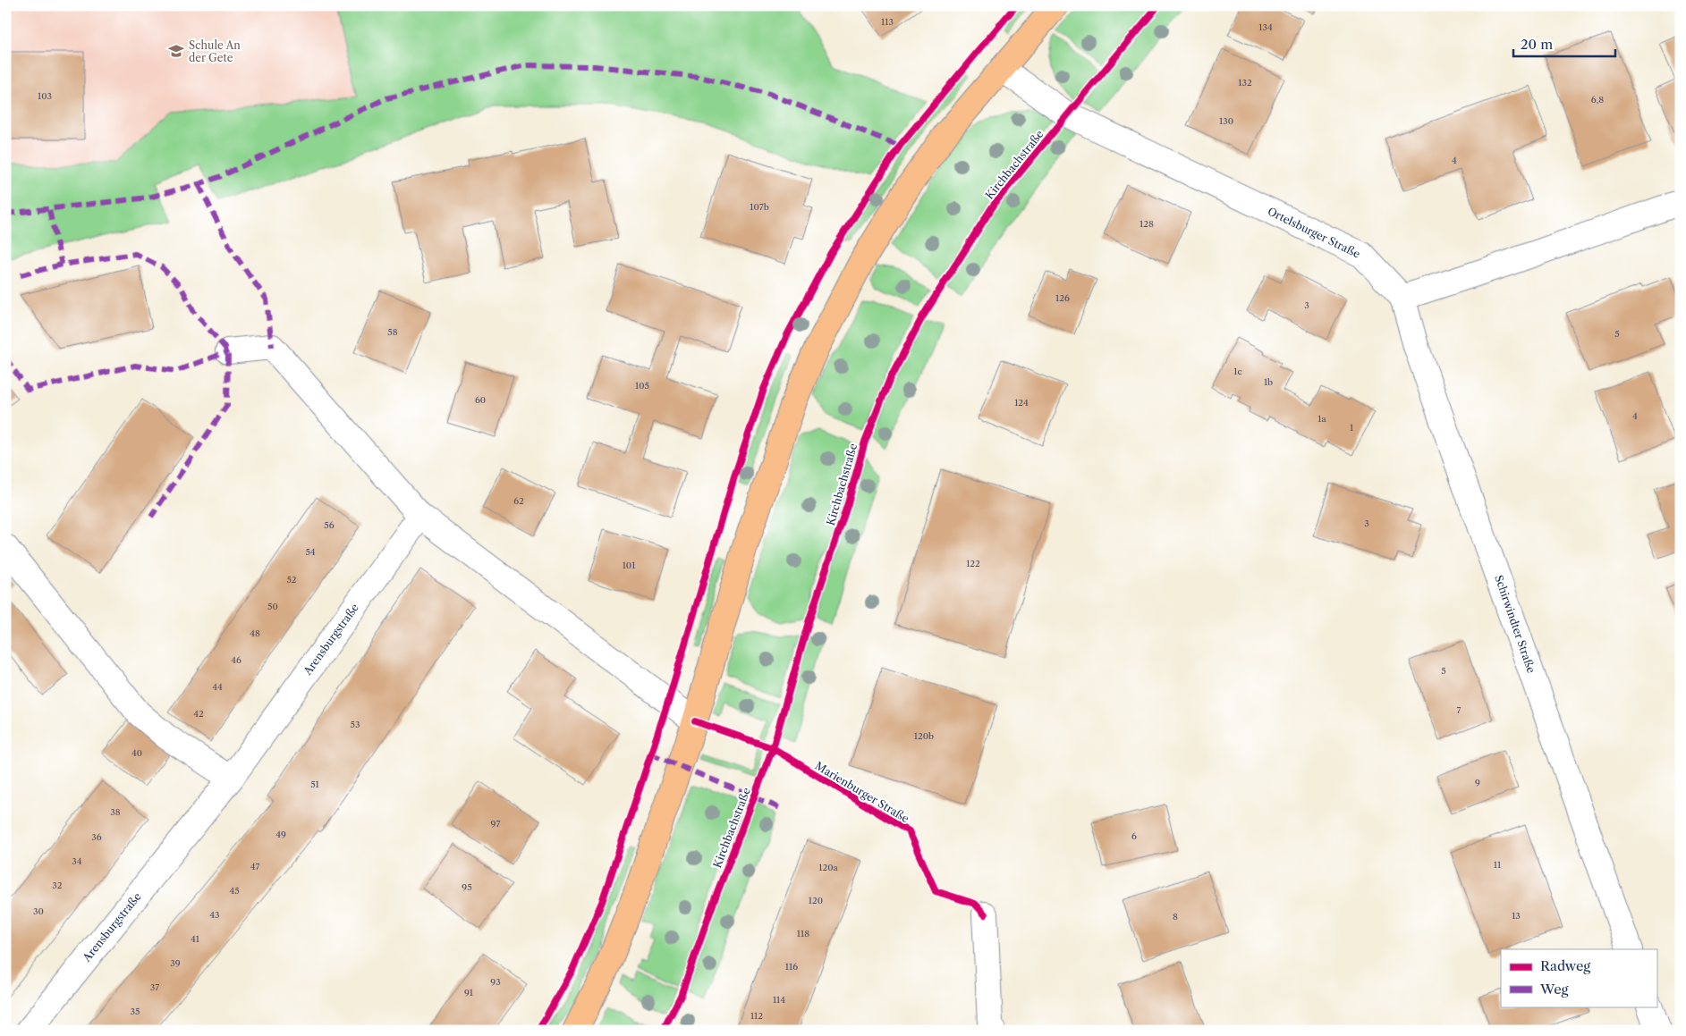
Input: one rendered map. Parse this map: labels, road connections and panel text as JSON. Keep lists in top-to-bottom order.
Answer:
{
  "streets": {
    "street": ["Ortelsburger Straße", "Schirwindter Straße", "Arensburgstraße"],
    "cycle path": ["Kirchbachstraße", "Marienburger Straße"]
  },
  "crossings": [
    ["Ortelsburger Straße", "Schirwindter Straße"]
  ],
  "places": {
    "school or university": ["Schule An der Gete"]
  },
  "house_numbers": [
    "113",
    "134",
    "132",
    "103",
    "6,8",
    "130",
    "4",
    "107b",
    "128",
    "126",
    "3",
    "58",
    "5",
    "1c",
    "1b",
    "105",
    "60",
    "124",
    "4",
    "1a",
    "1",
    "62",
    "3",
    "56",
    "54",
    "122",
    "101",
    "52",
    "50",
    "48",
    "46",
    "5",
    "44",
    "7",
    "42",
    "53",
    "120b",
    "40",
    "9",
    "51",
    "38",
    "97",
    "49",
    "6",
    "36",
    "34",
    "11",
    "47",
    "120a",
    "32",
    "95",
    "45",
    "120",
    "30",
    "43",
    "13",
    "8",
    "118",
    "41",
    "39",
    "116",
    "93",
    "37",
    "91",
    "114",
    "35",
    "112"
  ],
  "legend": ["Radweg", "Weg"],
  "scale_bar": "20 m"
}
